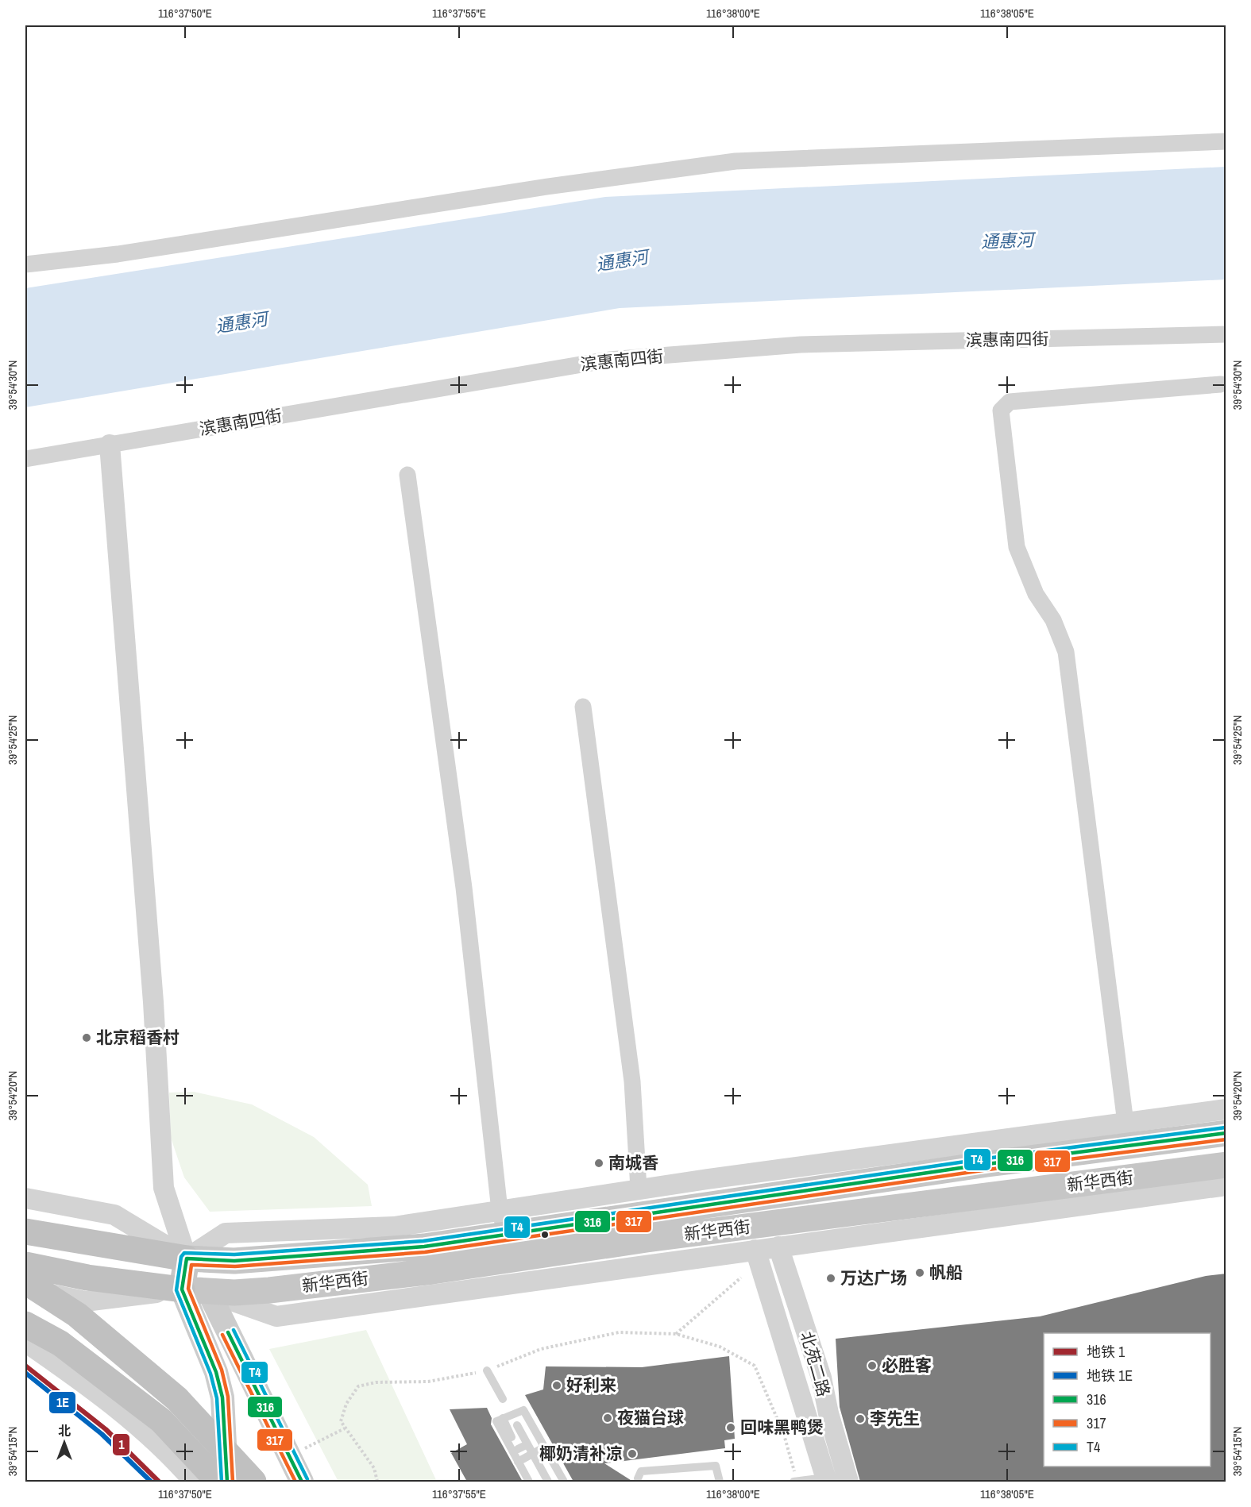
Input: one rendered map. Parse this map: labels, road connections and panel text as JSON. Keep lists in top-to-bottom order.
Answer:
{
  "streets": {
    "main road": ["新华西街"],
    "street": ["滨惠南四街", "北苑二路"]
  },
  "water": ["通惠河"],
  "places": [
    "北京稻香村",
    "南城香",
    "帆船",
    "万达广场",
    "必胜客",
    "好利来",
    "夜猫台球",
    "李先生",
    "回味黑鸭煲",
    "椰奶清补凉"
  ],
  "lines": [
    "transit line T4",
    "transit line 316",
    "transit line 317",
    "metro line 1",
    "metro line 1E"
  ],
  "legend": [
    "地铁 1",
    "地铁 1E",
    "316",
    "317",
    "T4"
  ],
  "north": "top",
  "coordinates": [
    "116°37'50\"E",
    "116°37'55\"E",
    "116°38'00\"E",
    "116°38'05\"E",
    "39°54'30\"N",
    "39°54'25\"N",
    "39°54'20\"N",
    "39°54'15\"N"
  ]
}
